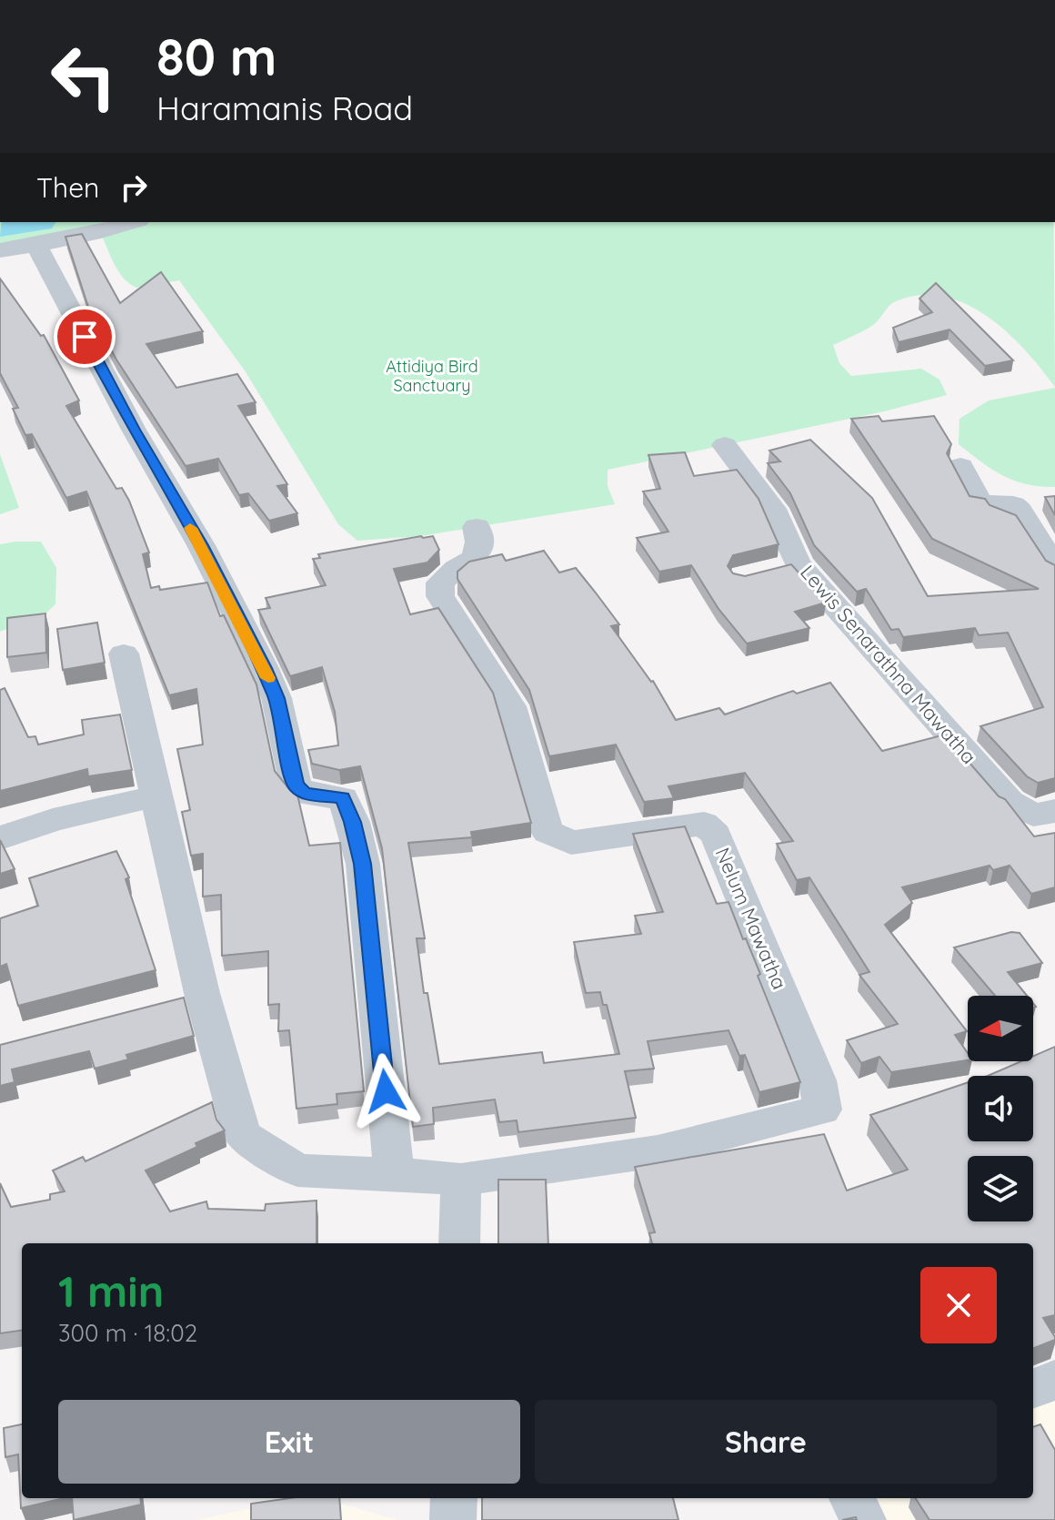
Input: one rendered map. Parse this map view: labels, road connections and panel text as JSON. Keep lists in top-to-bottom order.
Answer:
{
  "streets": {
    "street": ["Lewis Senarathna Mawatha", "Nelum Mawatha"]
  },
  "parks": ["Attidiya Bird Sanctuary"],
  "north": "left",
  "page": {
    "turn": ["80 m", "Haramanis Road"],
    "then": "Then",
    "heading": ["1 min", "300 m · 18:02"],
    "buttons": ["Exit", "Share"]
  }
}
